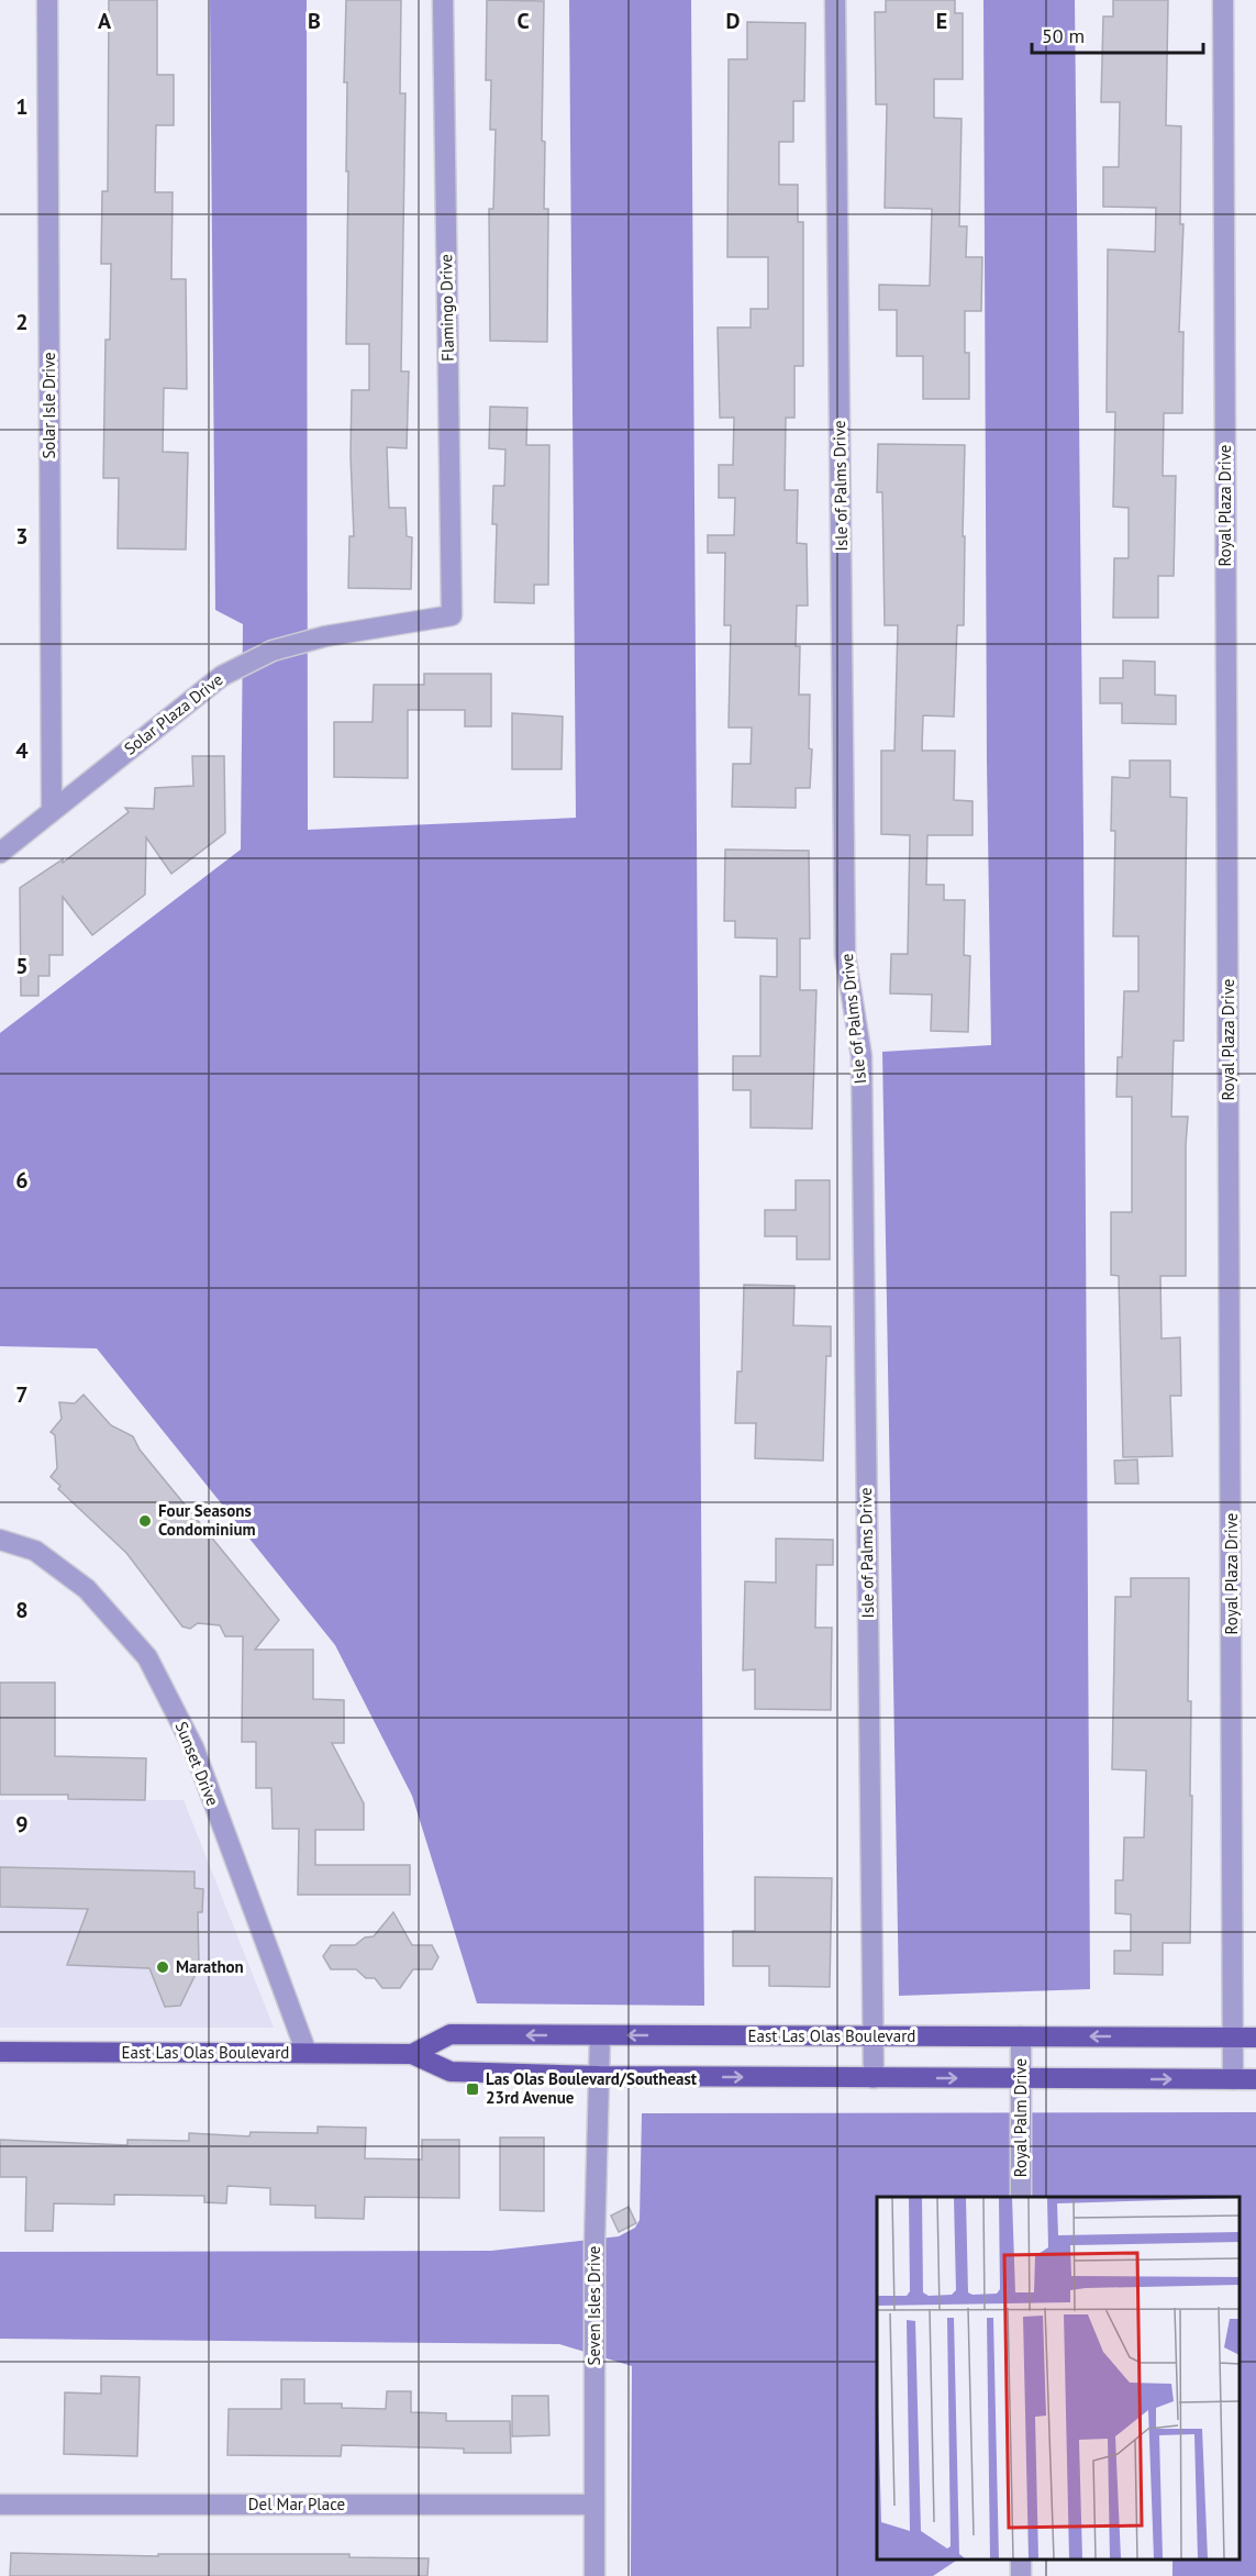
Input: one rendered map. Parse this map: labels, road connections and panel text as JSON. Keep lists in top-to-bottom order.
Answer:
{
  "streets": {
    "main road": ["East Las Olas Boulevard"],
    "street": [
      "Flamingo Drive",
      "Solar Isle Drive",
      "Isle of Palms Drive",
      "Royal Plaza Drive",
      "Solar Plaza Drive",
      "Sunset Drive",
      "Royal Palm Drive",
      "Seven Isles Drive",
      "Del Mar Place"
    ]
  },
  "crossings": [
    ["Flamingo Drive", "Solar Plaza Drive"],
    ["Solar Isle Drive", "Solar Plaza Drive"],
    ["Isle of Palms Drive", "East Las Olas Boulevard"],
    ["Royal Plaza Drive", "East Las Olas Boulevard"],
    ["Sunset Drive", "East Las Olas Boulevard"],
    ["East Las Olas Boulevard", "Royal Palm Drive"],
    ["East Las Olas Boulevard", "Seven Isles Drive"],
    ["Seven Isles Drive", "Del Mar Place"]
  ],
  "places": {
    "other": ["Four Seasons Condominium", "Marathon"],
    "transit": ["Las Olas Boulevard/Southeast 23rd Avenue"]
  },
  "scale_bar": "50 m",
  "grid": {
    "columns": [
      "A",
      "B",
      "C",
      "D",
      "E"
    ],
    "rows": [
      "1",
      "2",
      "3",
      "4",
      "5",
      "6",
      "7",
      "8",
      "9"
    ]
  }
}
